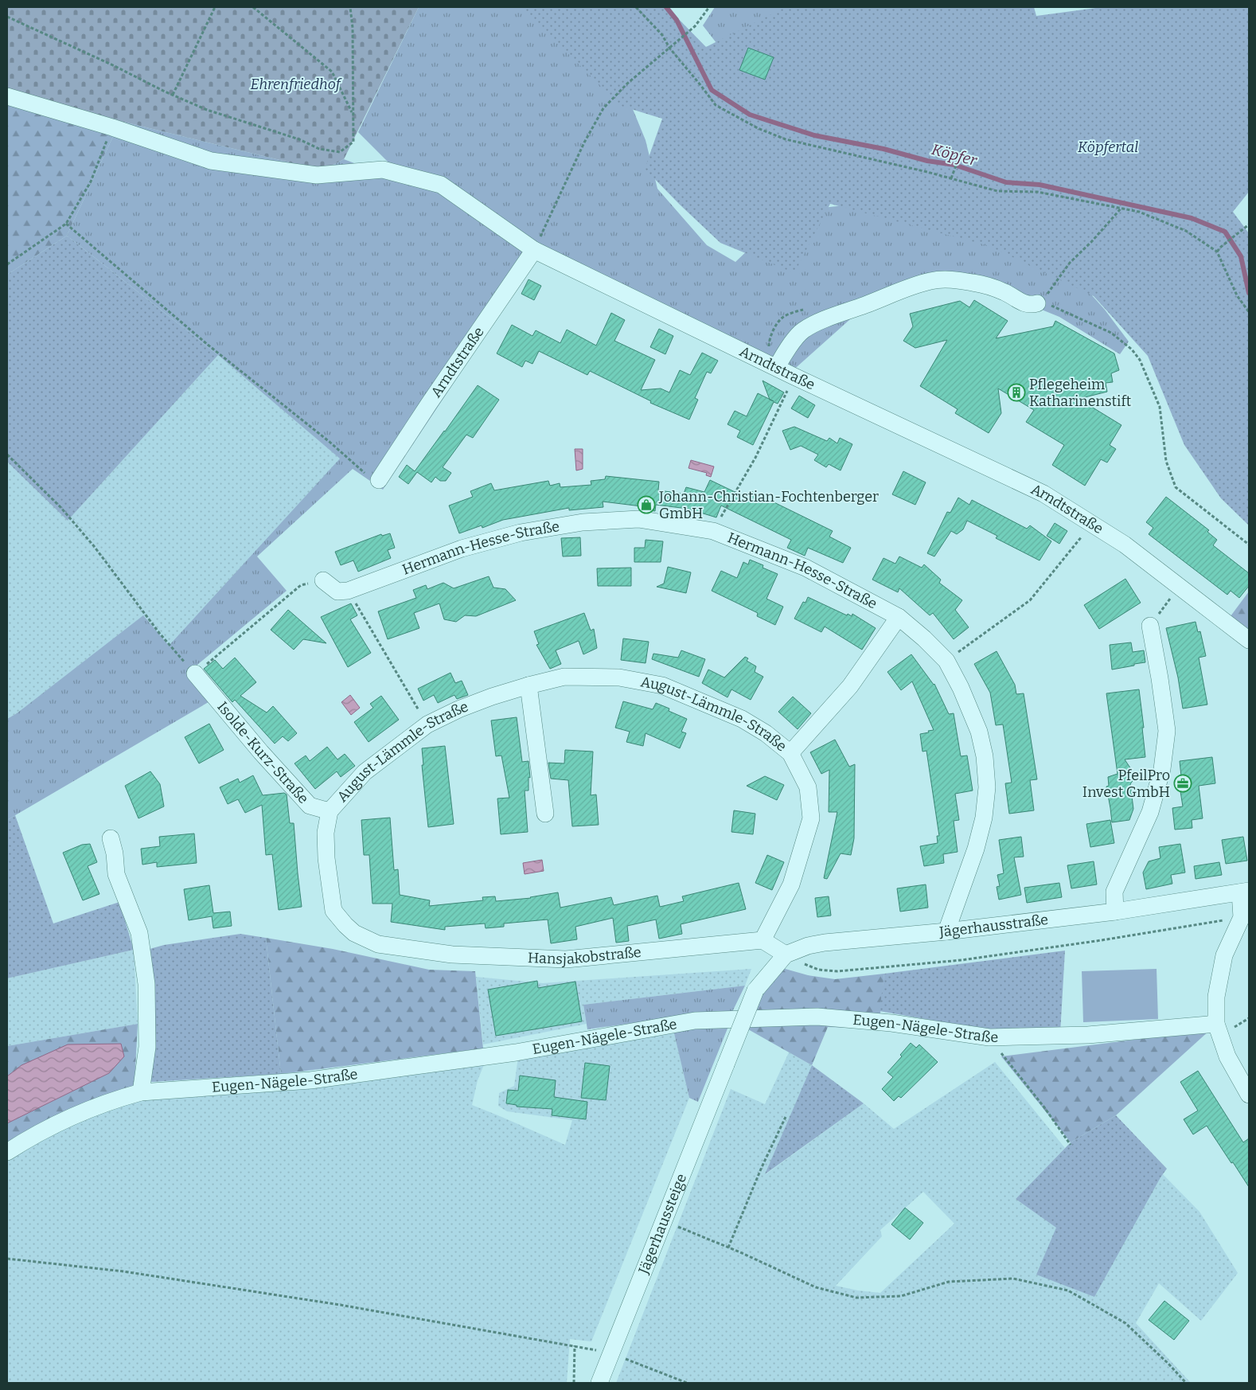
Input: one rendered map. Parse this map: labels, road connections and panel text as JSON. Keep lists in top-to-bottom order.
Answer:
{
  "streets": {
    "street": [
      "Arndtstraße",
      "Hermann-Hesse-Straße",
      "August-Lämmle-Straße",
      "Isolde-Kurz-Straße",
      "Jägerhausstraße",
      "Hansjakobstraße",
      "Eugen-Nägele-Straße",
      "Jägerhaussteige"
    ]
  },
  "crossings": [
    ["Hermann-Hesse-Straße", "Jägerhausstraße"],
    ["August-Lämmle-Straße", "Isolde-Kurz-Straße"],
    ["August-Lämmle-Straße", "Hansjakobstraße"],
    ["Isolde-Kurz-Straße", "Hansjakobstraße"],
    ["Jägerhausstraße", "Jägerhaussteige"]
  ],
  "water": ["Köpfer"],
  "parks": ["Ehrenfriedhof", "Köpfertal"],
  "places": {
    "building": ["Pflegeheim Katharinenstift"],
    "shop": ["Johann-Christian-Fochtenberger GmbH"],
    "office": ["PfeilPro Invest GmbH"]
  }
}
